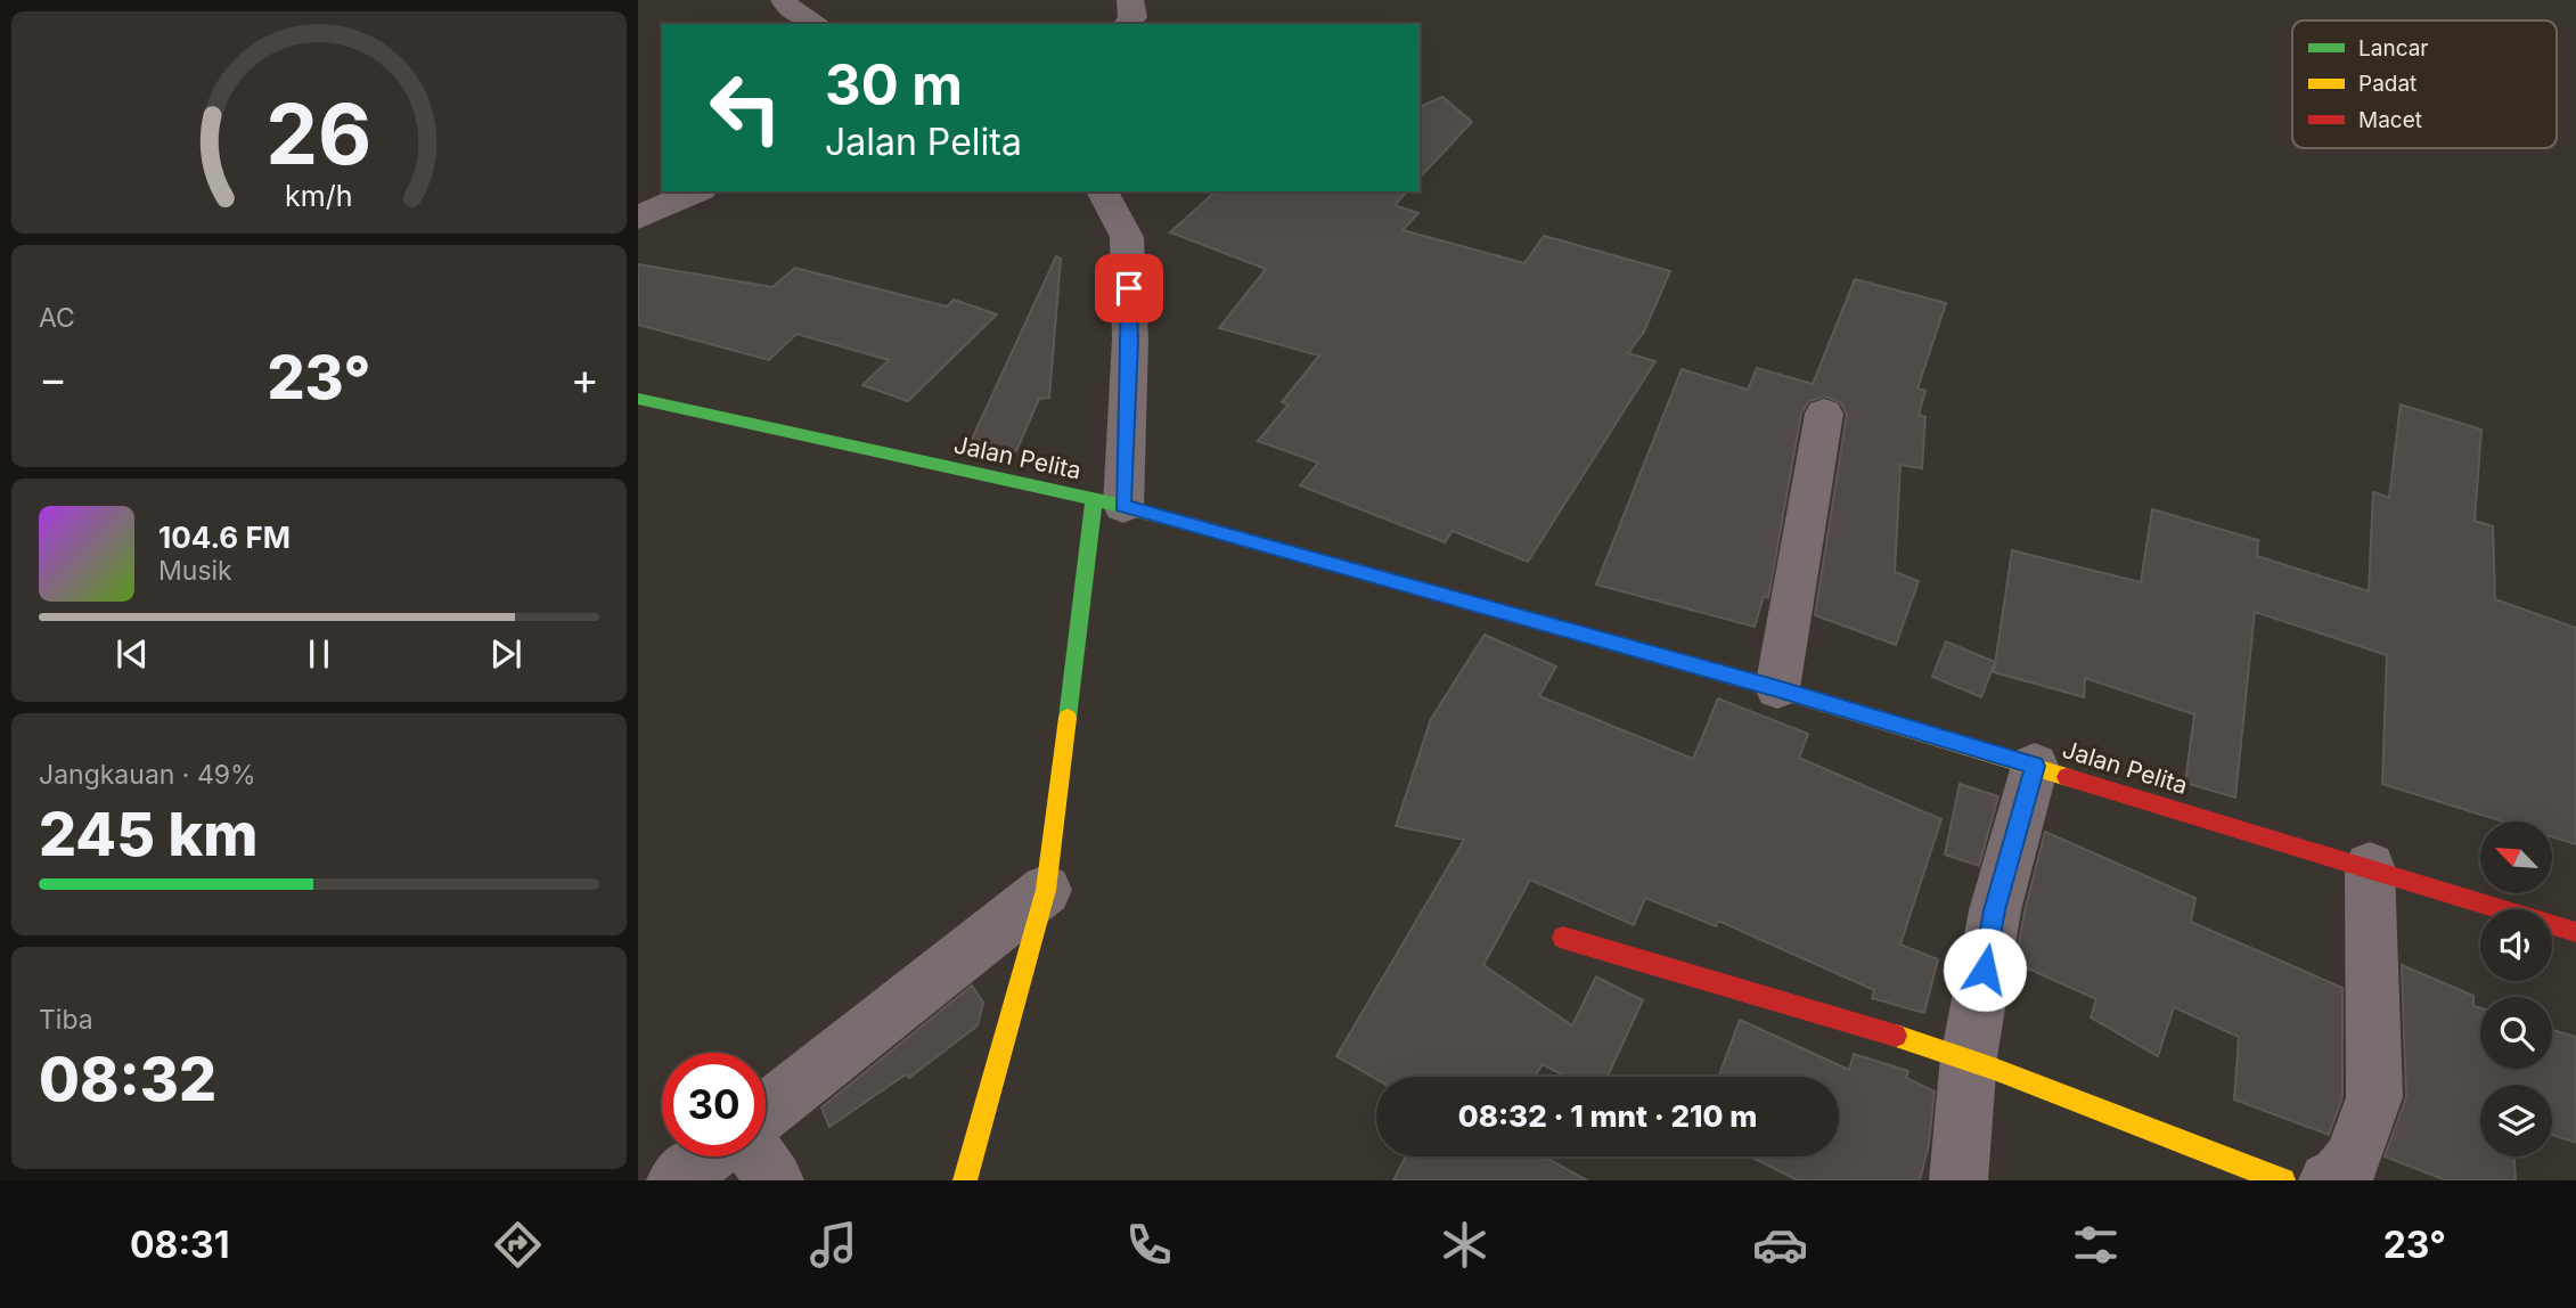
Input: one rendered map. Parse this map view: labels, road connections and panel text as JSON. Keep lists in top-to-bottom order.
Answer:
{
  "streets": {
    "street": ["Jalan Pelita"]
  },
  "legend": ["Lancar", "Padat", "Macet"],
  "north": "top left",
  "page": {
    "turn": ["30 m", "Jalan Pelita"],
    "tile": [
      "AC",
      ["Jangkauan · 49%", "245 km"],
      ["Tiba", "08:32"]
    ],
    "heat": ["−", "23°", "+"],
    "song": ["104.6 FM", "Musik"],
    "limit": "30",
    "trip": "08:32 · 1 mnt · 210 m",
    "tabs": ["08:31", "23°"],
    "gauge": ["26", "km/h"]
  }
}
